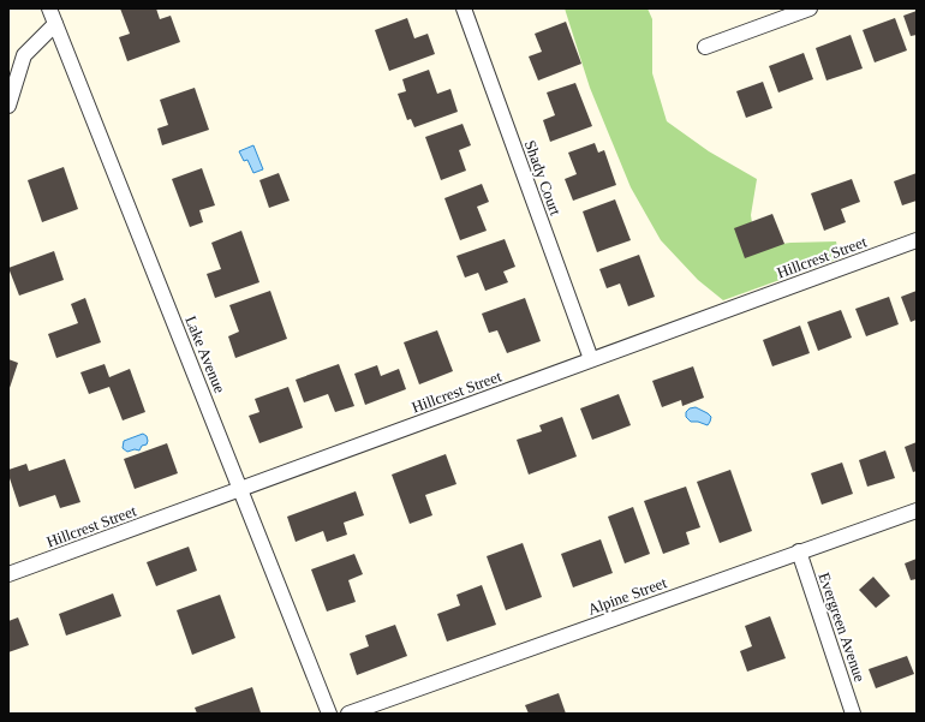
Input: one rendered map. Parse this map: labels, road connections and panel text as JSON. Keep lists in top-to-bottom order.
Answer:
{
  "streets": {
    "street": [
      "Shady Court",
      "Hillcrest Street",
      "Lake Avenue",
      "Alpine Street",
      "Evergreen Avenue"
    ]
  },
  "crossings": [
    ["Shady Court", "Hillcrest Street"],
    ["Hillcrest Street", "Lake Avenue"],
    ["Alpine Street", "Evergreen Avenue"]
  ]
}
